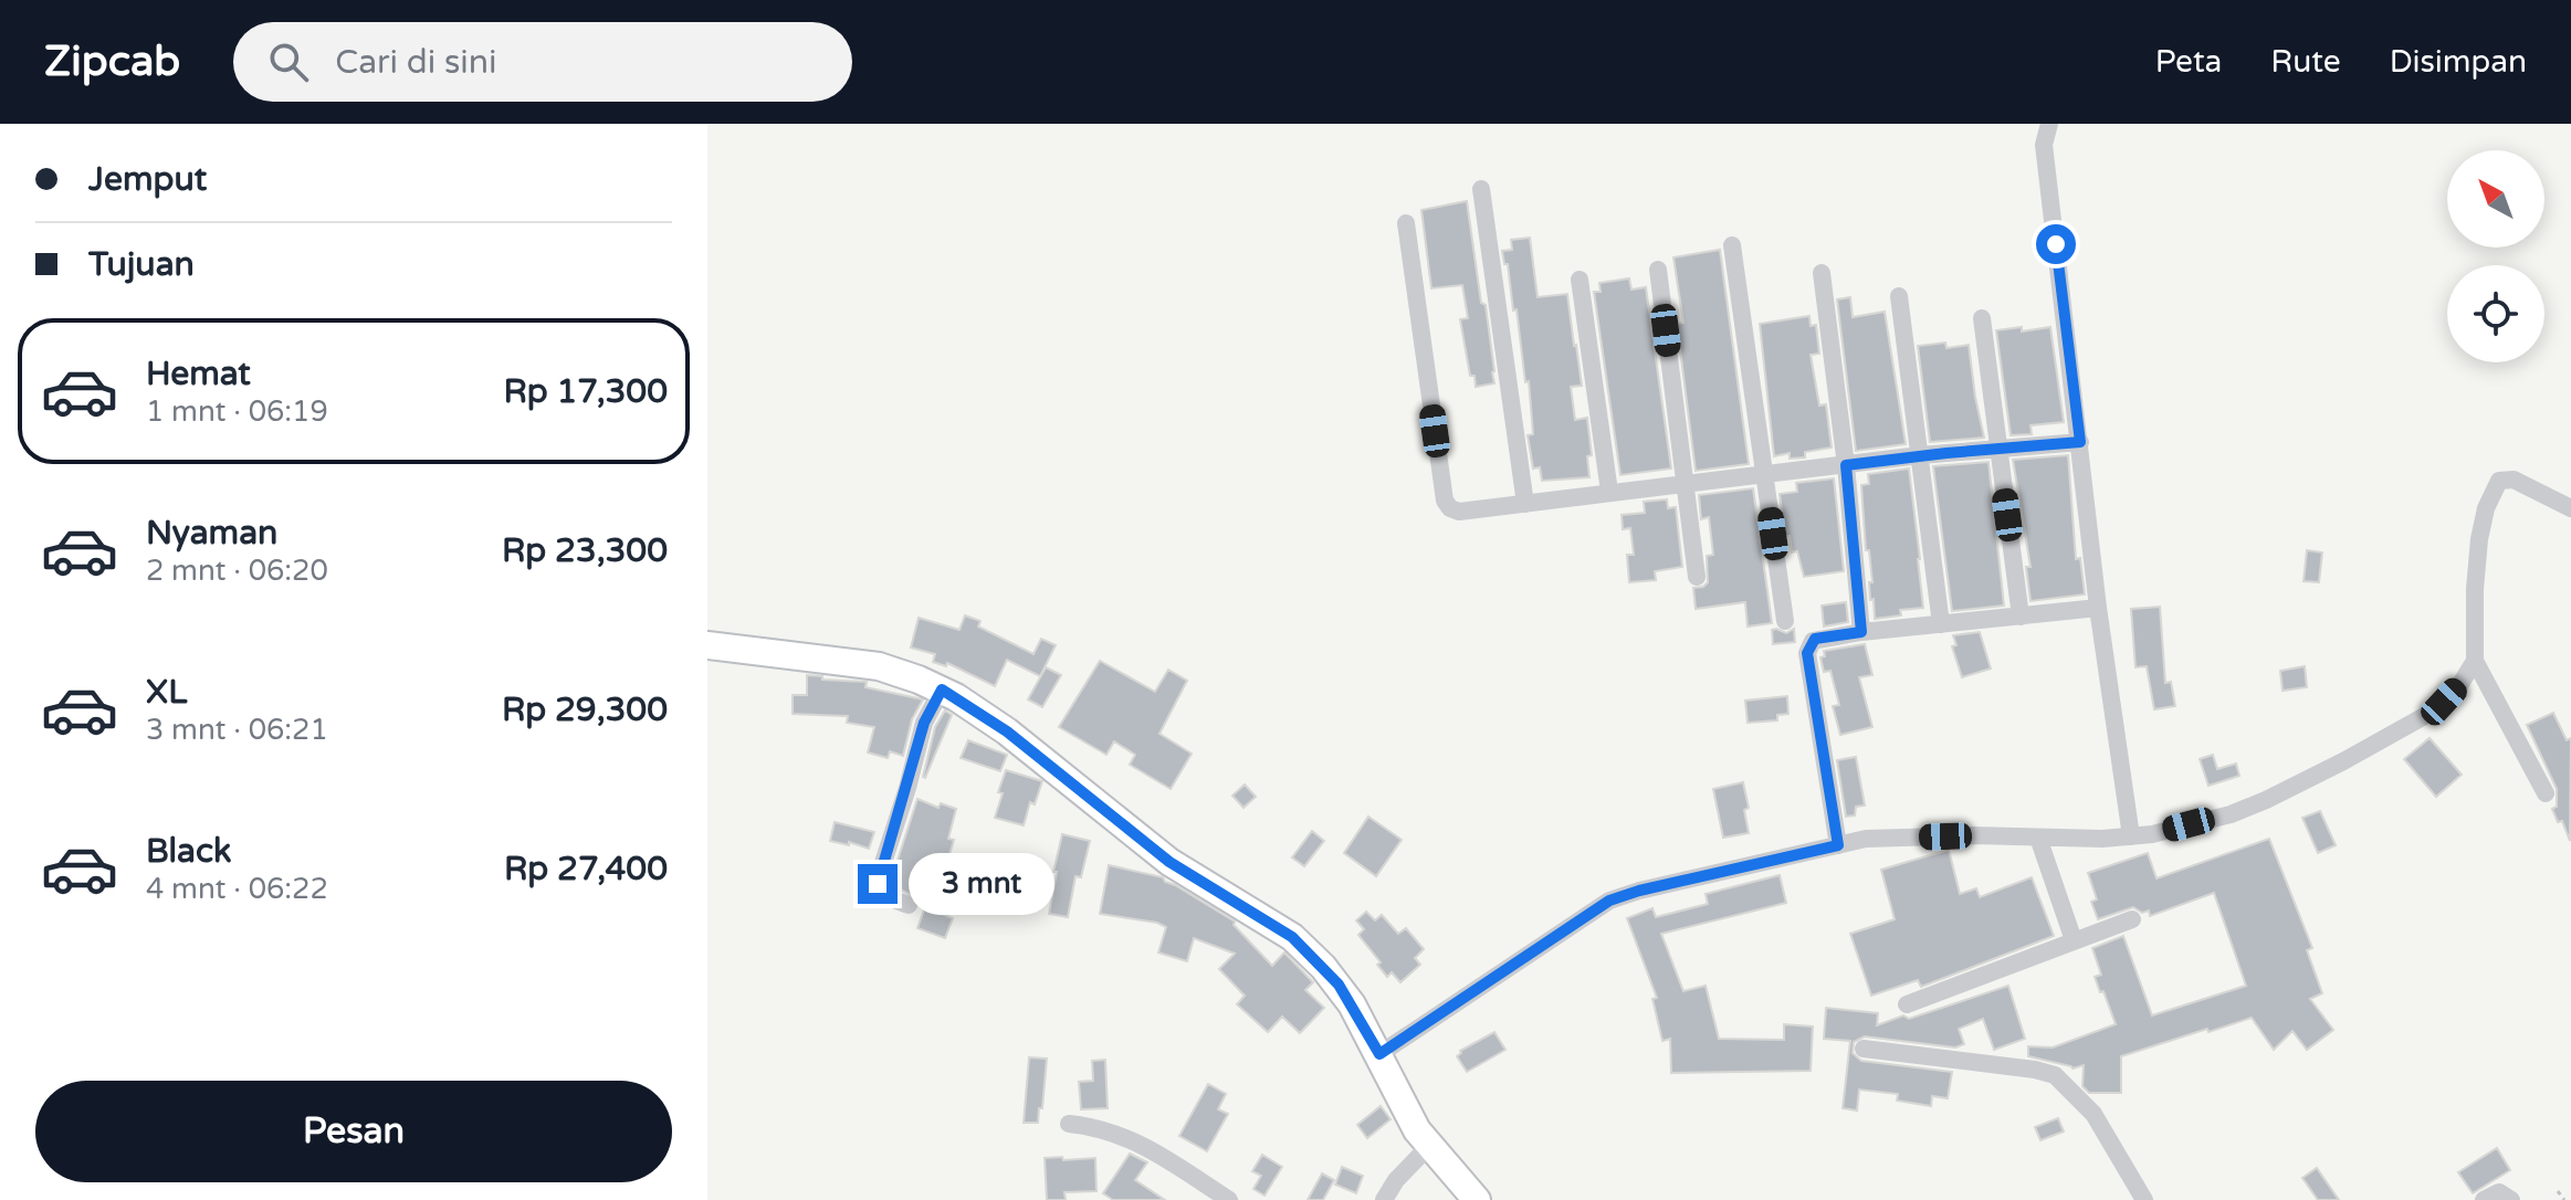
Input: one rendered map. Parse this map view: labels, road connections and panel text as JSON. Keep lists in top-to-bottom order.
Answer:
{
  "north": "top left",
  "page": {
    "header": "Zipcab",
    "search": "Cari di sini",
    "nav": ["Peta", "Rute", "Disimpan"],
    "banner": ["Jemput", "Tujuan"],
    "list": [
      {
        "name": "Hemat",
        "note": "1 mnt · 06:19",
        "value": "Rp 17,300"
      },
      {
        "name": "Nyaman",
        "note": "2 mnt · 06:20",
        "value": "Rp 23,300"
      },
      {
        "name": "XL",
        "note": "3 mnt · 06:21",
        "value": "Rp 29,300"
      },
      {
        "name": "Black",
        "note": "4 mnt · 06:22",
        "value": "Rp 27,400"
      }
    ],
    "bubble": "3 mnt",
    "buttons": "Pesan"
  }
}
